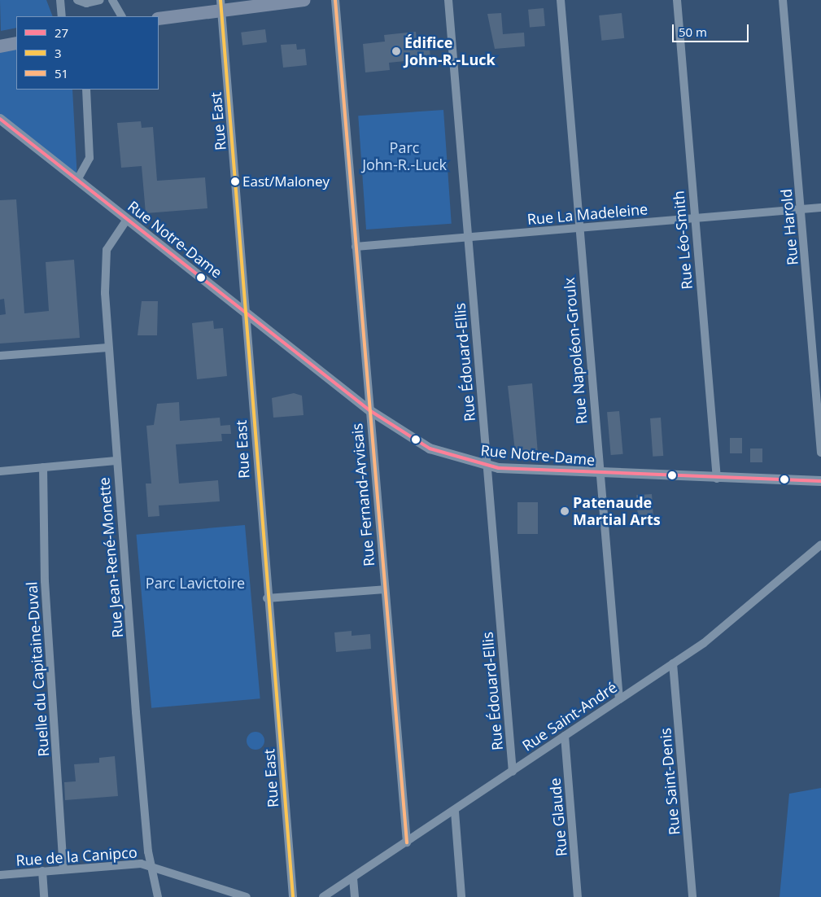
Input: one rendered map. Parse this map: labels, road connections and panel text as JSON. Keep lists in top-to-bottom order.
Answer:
{
  "streets": {
    "street": [
      "Rue East",
      "Rue La Madeleine",
      "Rue Harold",
      "Rue Notre-Dame",
      "Rue Léo-Smith",
      "Rue Napoléon-Groulx",
      "Rue Édouard-Ellis",
      "Rue Fernand-Arvisais",
      "Rue Jean-René-Monette",
      "Ruelle du Capitaine-Duval",
      "Rue Saint-André",
      "Rue Saint-Denis",
      "Rue Glaude",
      "Rue de la Canipco"
    ]
  },
  "crossings": [
    ["Rue East", "Rue Notre-Dame"],
    ["Rue La Madeleine", "Rue Harold"],
    ["Rue La Madeleine", "Rue Léo-Smith"],
    ["Rue La Madeleine", "Rue Napoléon-Groulx"],
    ["Rue La Madeleine", "Rue Édouard-Ellis"],
    ["Rue La Madeleine", "Rue Fernand-Arvisais"],
    ["Rue Notre-Dame", "Rue Léo-Smith"],
    ["Rue Notre-Dame", "Rue Napoléon-Groulx"],
    ["Rue Notre-Dame", "Rue Édouard-Ellis"],
    ["Rue Notre-Dame", "Rue Fernand-Arvisais"],
    ["Rue Notre-Dame", "Rue Jean-René-Monette"],
    ["Rue Napoléon-Groulx", "Rue Saint-André"],
    ["Rue Édouard-Ellis", "Rue Saint-André"],
    ["Rue Fernand-Arvisais", "Rue Saint-André"],
    ["Rue Jean-René-Monette", "Rue de la Canipco"],
    ["Ruelle du Capitaine-Duval", "Rue de la Canipco"],
    ["Rue Saint-André", "Rue Saint-Denis"],
    ["Rue Saint-André", "Rue Glaude"]
  ],
  "parks": ["Parc John-R.-Luck", "Parc Lavictoire"],
  "places": ["Édifice John-R.-Luck", "East/Maloney", "Patenaude Martial Arts"],
  "lines": ["transit line 3", "transit line 51", "transit line 27"],
  "legend": ["27", "3", "51"],
  "scale_bar": "50 m"
}
